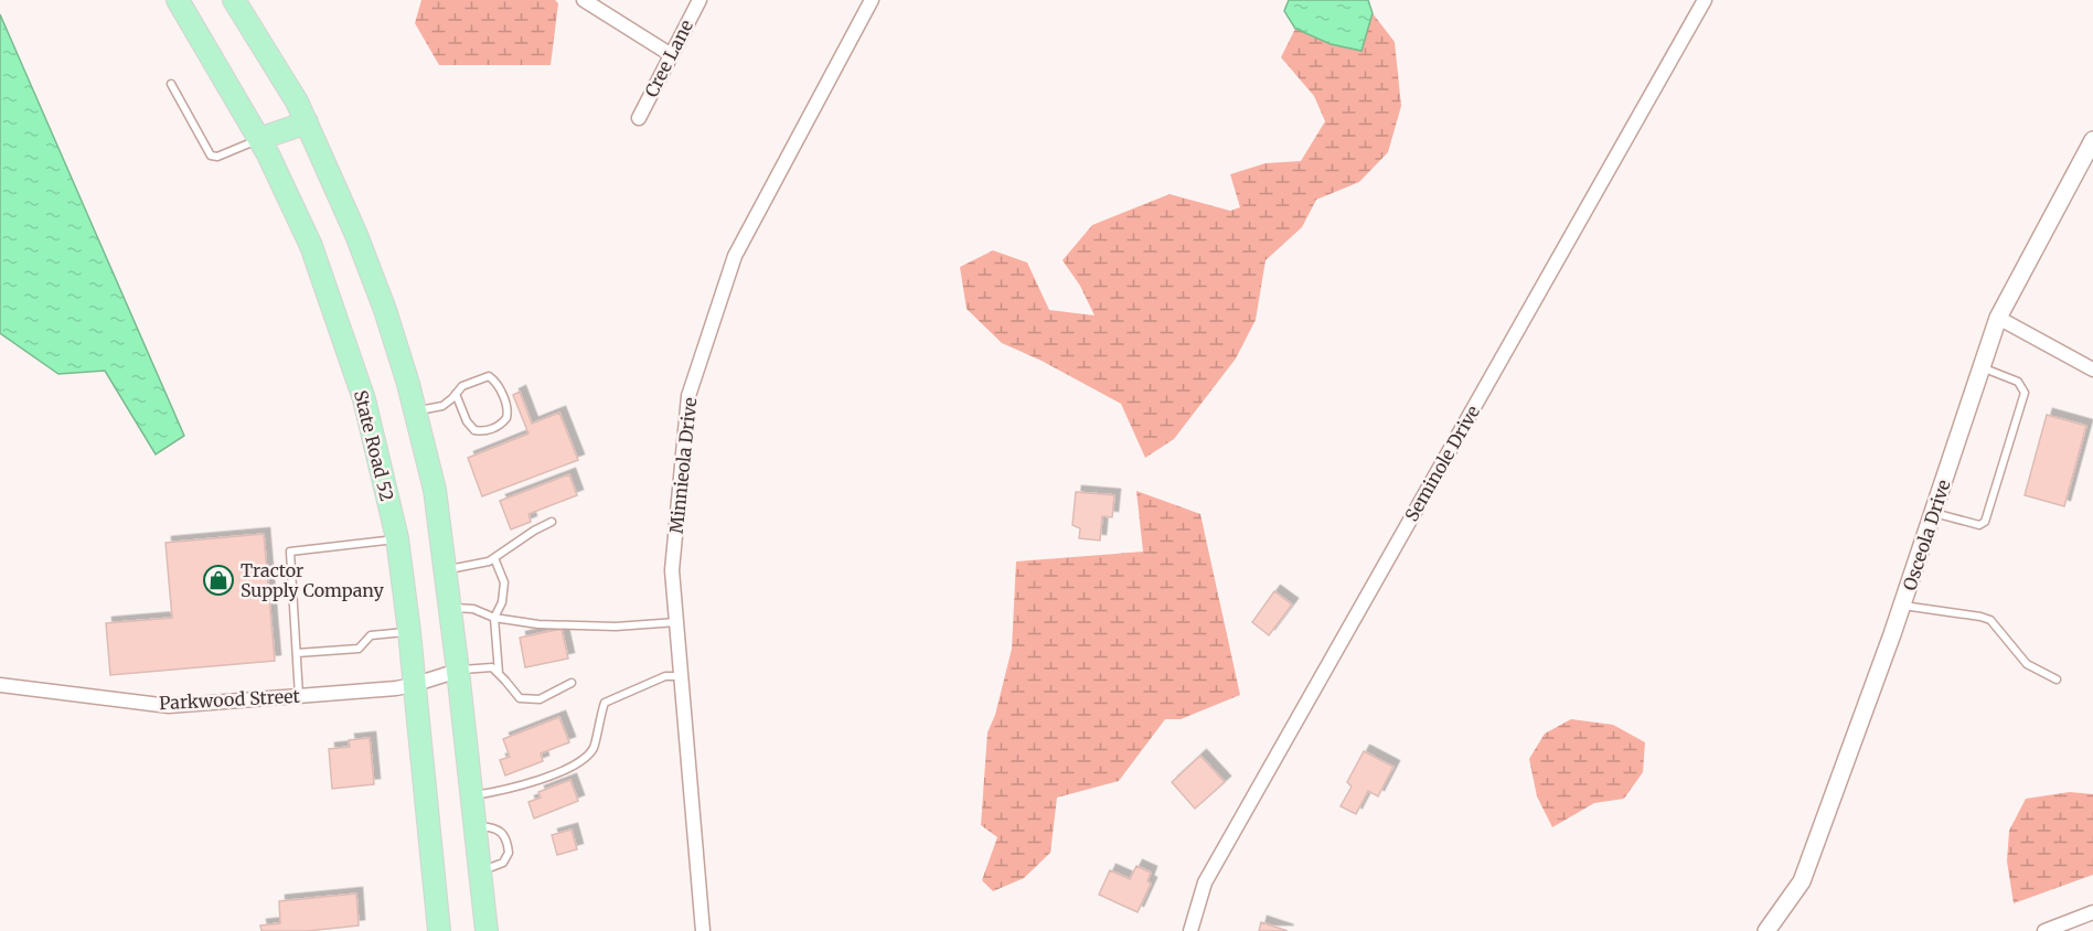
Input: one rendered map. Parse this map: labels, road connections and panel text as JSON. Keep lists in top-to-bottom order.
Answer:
{
  "streets": {
    "main road": ["State Road 52"],
    "street": [
      "Cree Lane",
      "Seminole Drive",
      "Minnieola Drive",
      "Osceola Drive",
      "Parkwood Street"
    ]
  },
  "crossings": [
    ["State Road 52", "Parkwood Street"]
  ],
  "places": {
    "shop": ["Tractor Supply Company"]
  }
}
